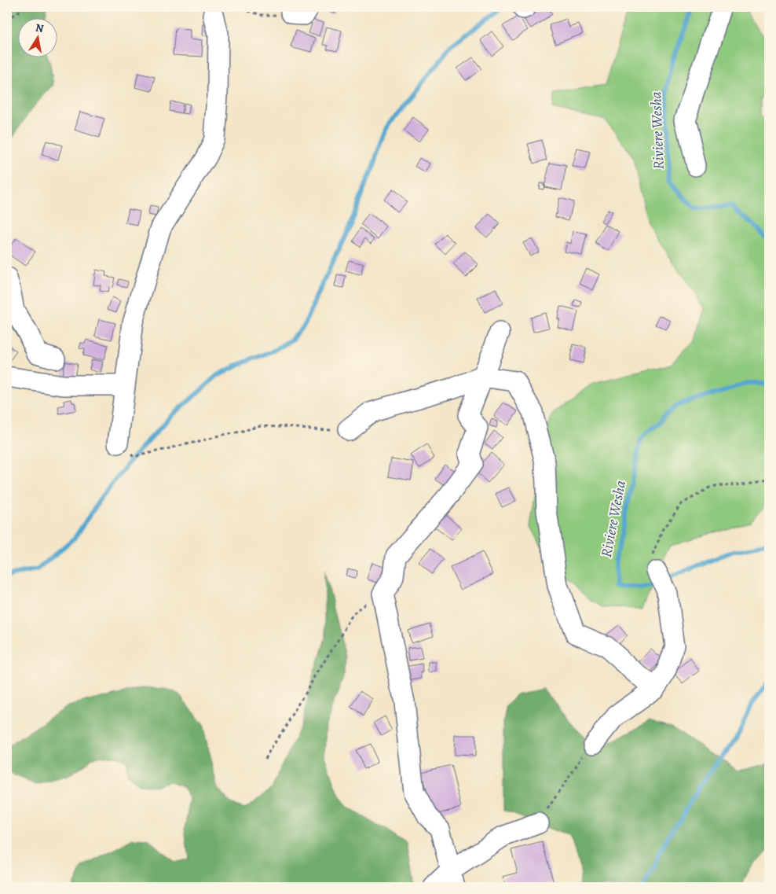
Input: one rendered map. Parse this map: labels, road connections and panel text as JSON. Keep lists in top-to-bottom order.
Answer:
{
  "water": ["Riviere Wesha"],
  "north": "top"
}
